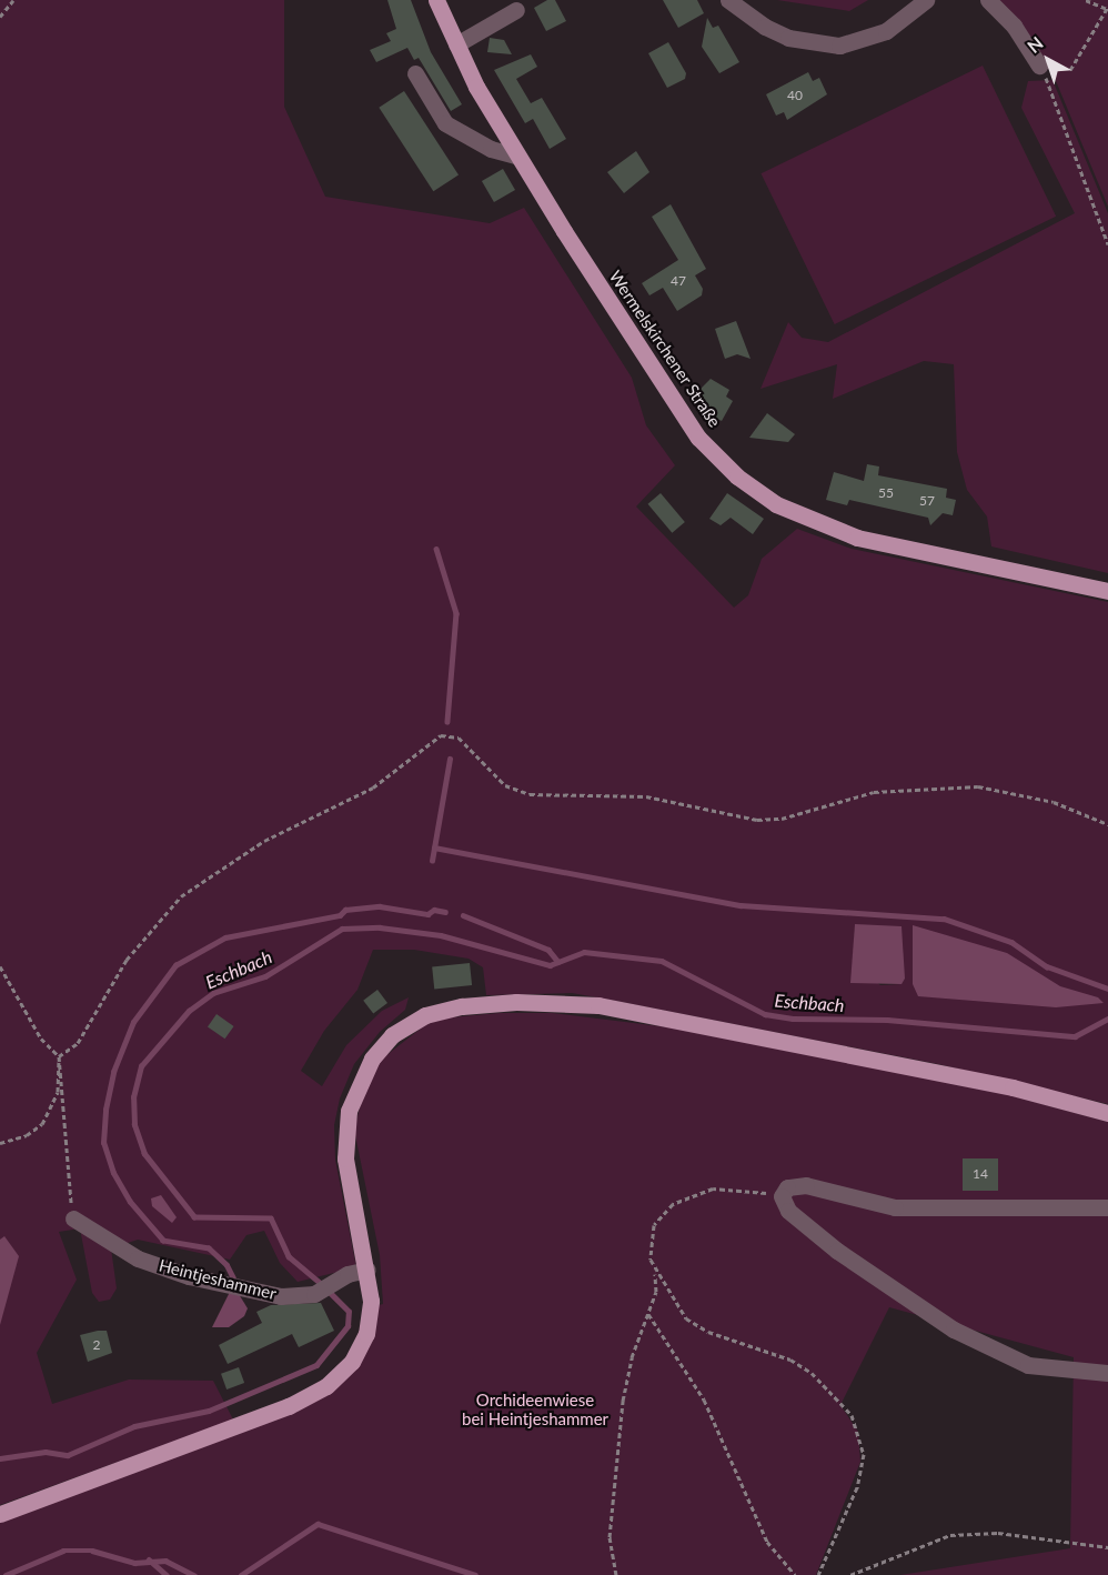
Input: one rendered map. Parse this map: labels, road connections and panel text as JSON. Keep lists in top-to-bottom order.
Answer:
{
  "streets": {
    "main road": ["Wermelskirchener Straße"],
    "street": ["Heintjeshammer"]
  },
  "water": ["Eschbach"],
  "parks": ["Orchideenwiese bei Heintjeshammer"],
  "house_numbers": [
    "40",
    "47",
    "55",
    "57",
    "14",
    "2"
  ],
  "north": "top left"
}
